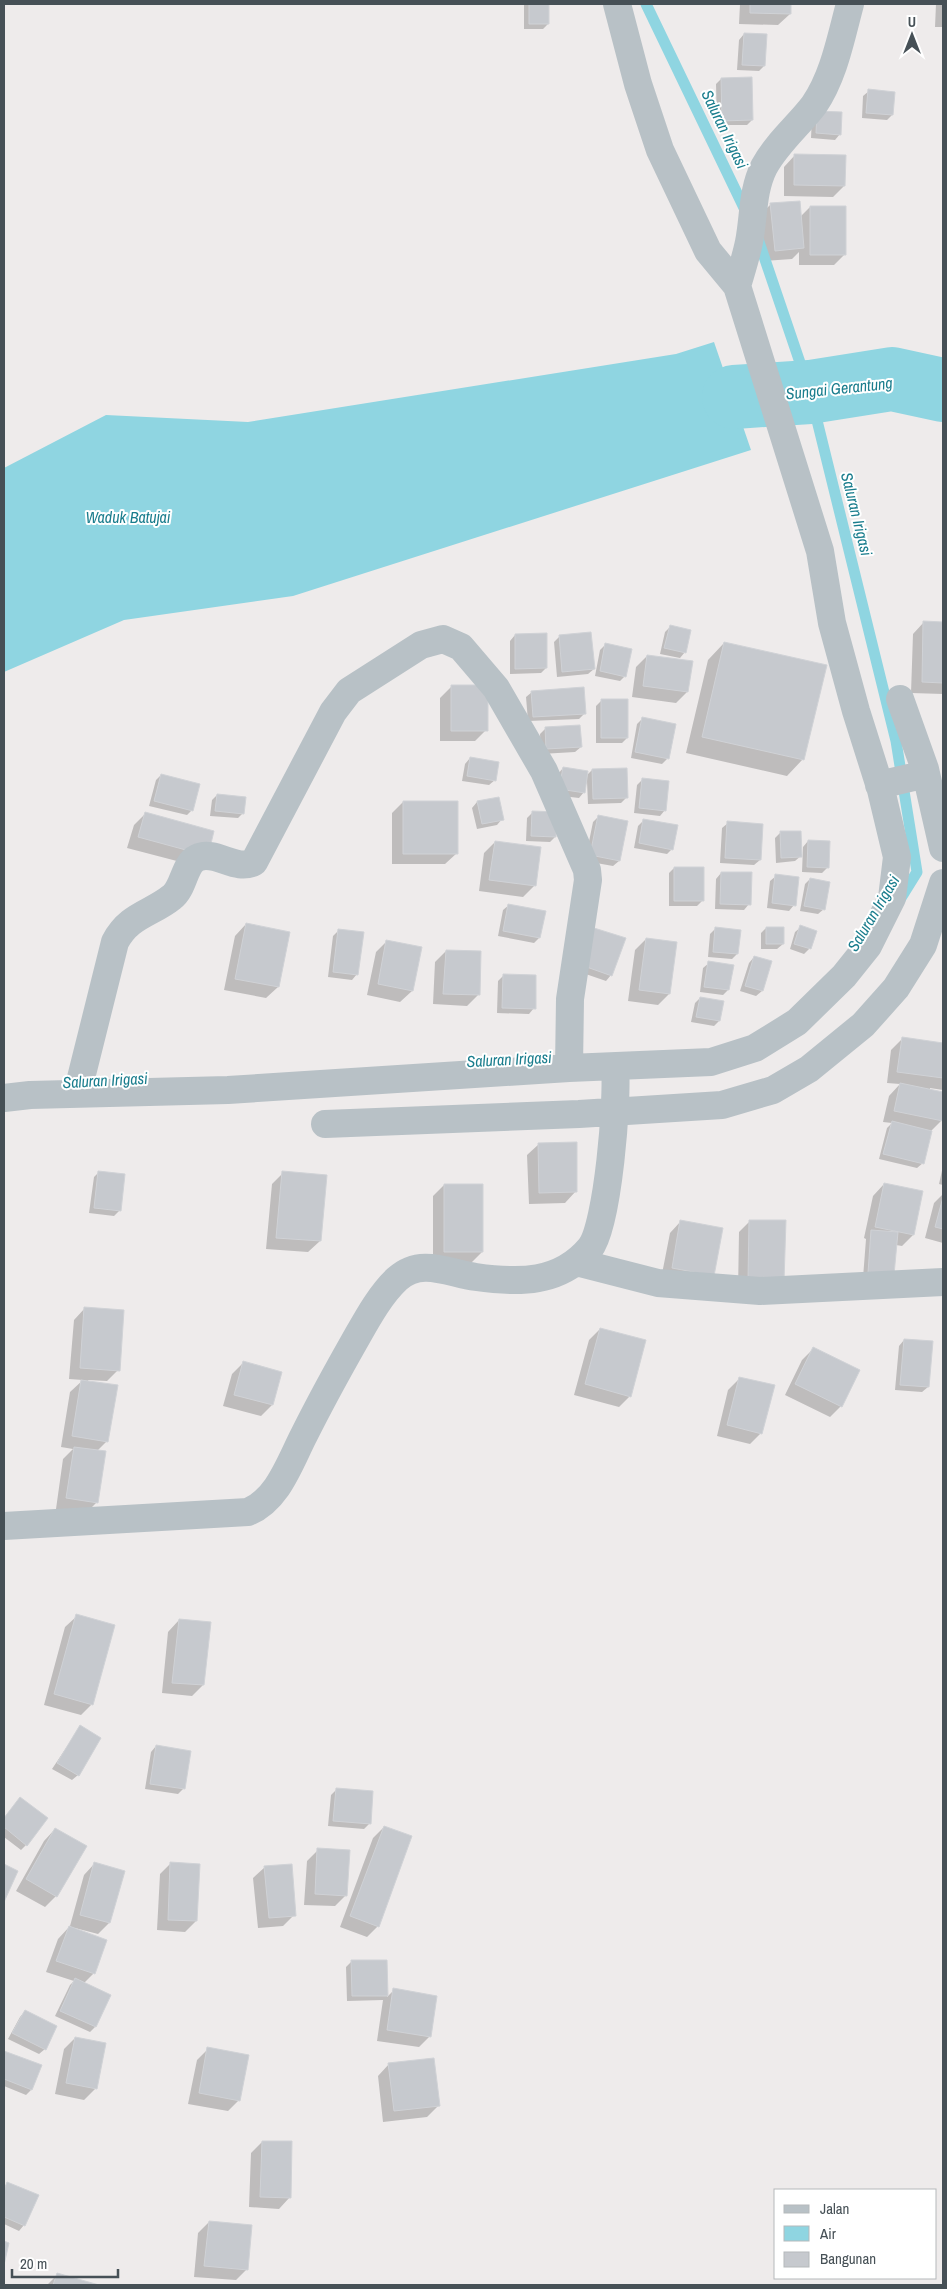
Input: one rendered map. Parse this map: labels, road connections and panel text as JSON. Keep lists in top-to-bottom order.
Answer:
{
  "water": ["Saluran Irigasi", "Sungai Gerantung", "Waduk Batujai"],
  "legend": ["Jalan", "Air", "Bangunan"],
  "scale_bar": "20 m",
  "north": "top"
}
